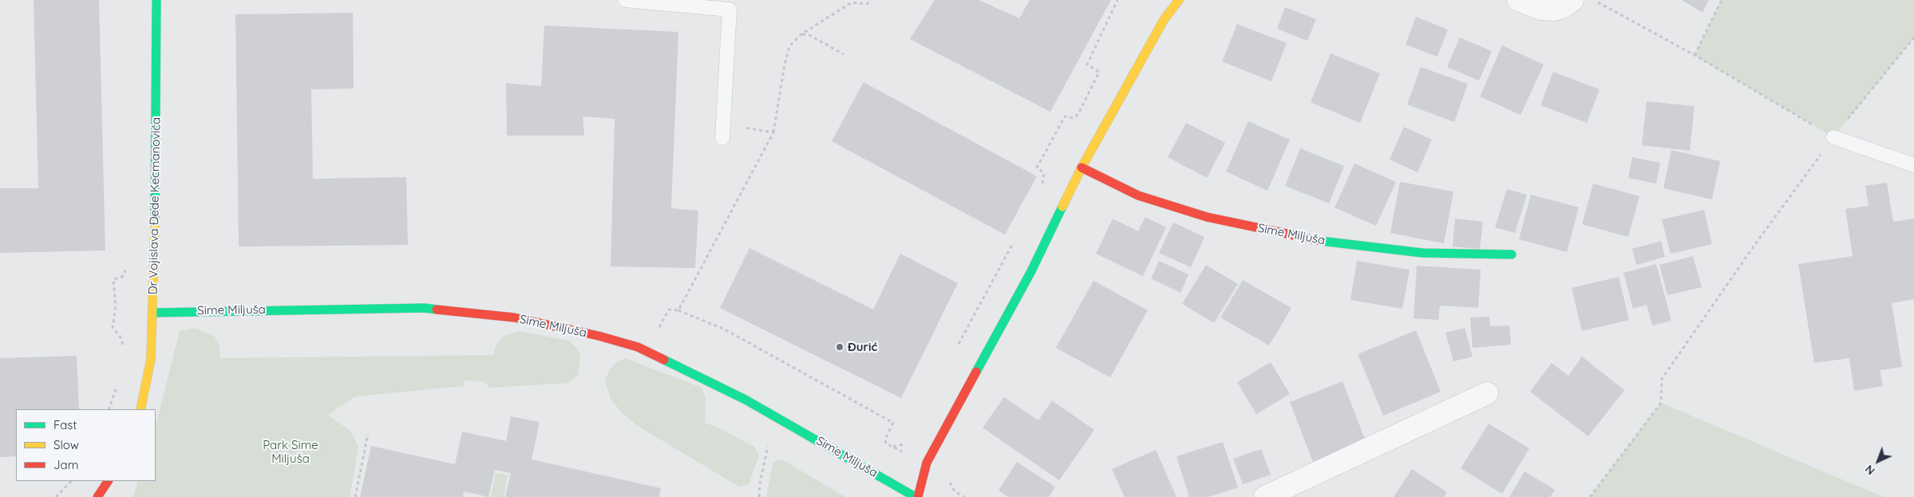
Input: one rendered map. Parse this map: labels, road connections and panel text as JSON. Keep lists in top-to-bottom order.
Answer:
{
  "streets": {
    "street": ["Dr Vojislava Đede Kecmanovića", "Sime Miljuša"]
  },
  "crossings": [
    ["Dr Vojislava Đede Kecmanovića", "Sime Miljuša"]
  ],
  "parks": ["Park Sime Miljuša"],
  "places": ["Đurić"],
  "legend": ["Fast", "Slow", "Jam"],
  "north": "bottom left"
}
